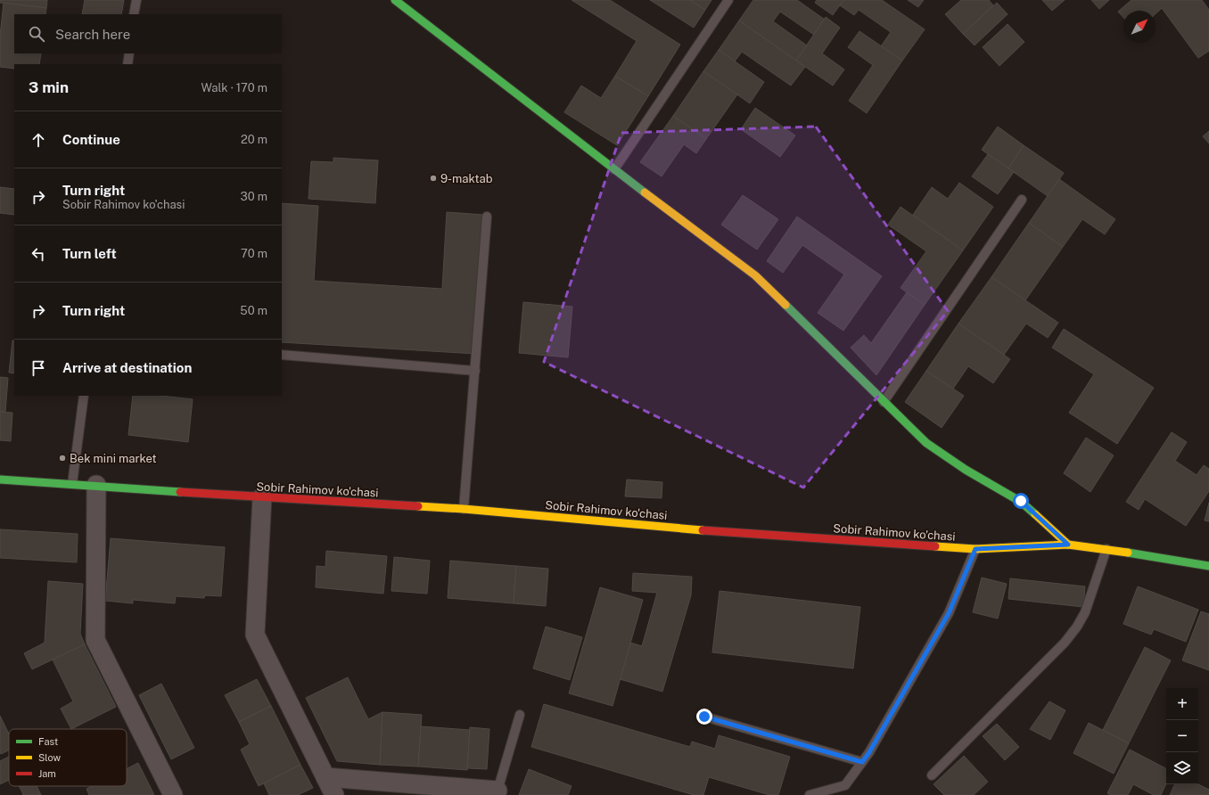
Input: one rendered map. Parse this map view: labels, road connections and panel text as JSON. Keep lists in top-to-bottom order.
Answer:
{
  "streets": {
    "street": ["Sobir Rahimov ko'chasi"]
  },
  "places": ["9-maktab", "Bek mini market"],
  "legend": ["Fast", "Slow", "Jam"],
  "north": "top right",
  "page": {
    "search": "Search here",
    "heading": ["3 min", "Walk · 170 m"],
    "list": [
      ["Continue", "20 m"],
      ["Turn right", "Sobir Rahimov ko'chasi", "30 m"],
      ["Turn left", "70 m"],
      ["Turn right", "50 m"],
      "Arrive at destination"
    ],
    "map_buttons": ["+", "−"]
  }
}
